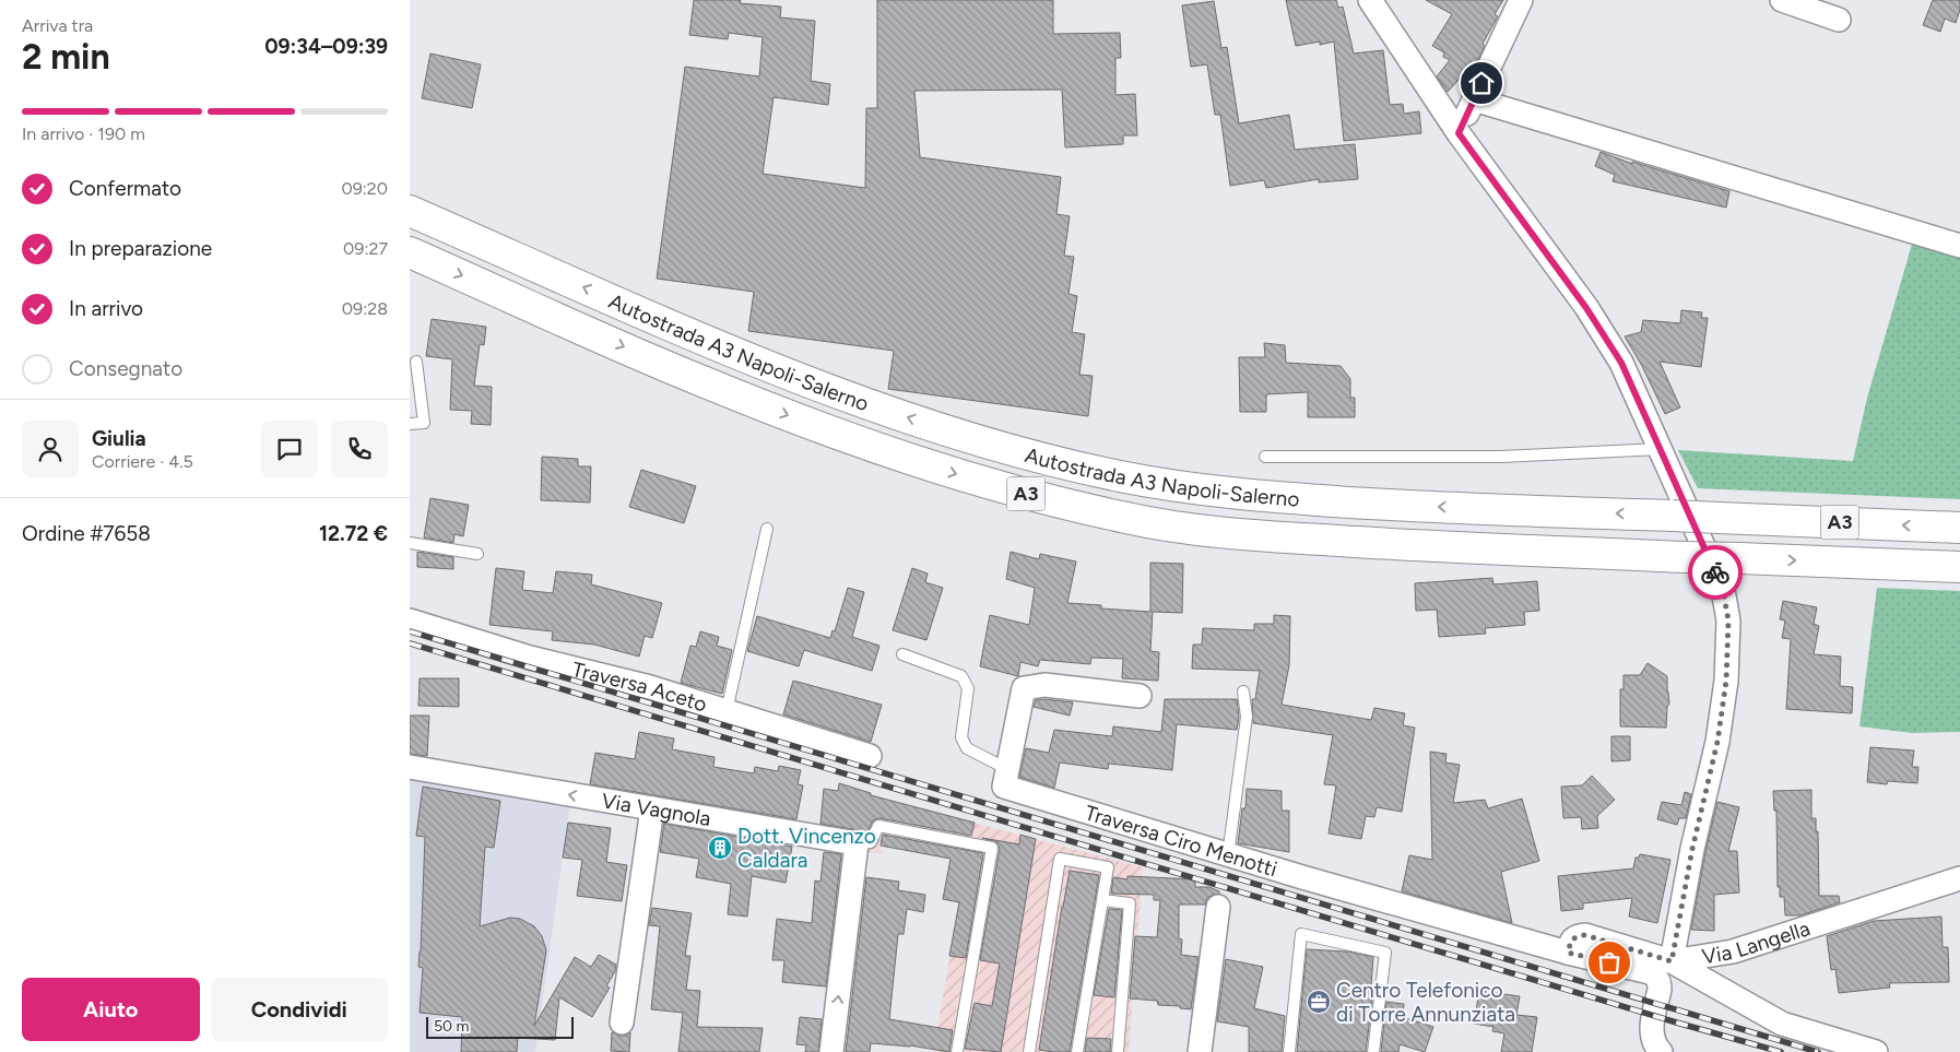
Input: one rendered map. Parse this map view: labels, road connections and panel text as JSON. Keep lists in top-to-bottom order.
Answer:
{
  "streets": {
    "highway": ["Autostrada A3 Napoli-Salerno", "A3"],
    "street": [
      "Traversa Aceto",
      "Via Vagnola",
      "Traversa Ciro Menotti",
      "Via Langella"
    ]
  },
  "one_way": ["Via Vagnola"],
  "places": {
    "building": ["Dott. Vincenzo Caldara"],
    "office": ["Centro Telefonico di Torre Annunziata"]
  },
  "scale_bar": "50 m",
  "page": {
    "heading": ["2 min", "Arriva tra", "09:34–09:39"],
    "panel": [
      "Giulia",
      "Corriere · 4.5",
      "Ordine #7658",
      "12.72 €"
    ],
    "bar": "In arrivo · 190 m",
    "list": [
      ["Confermato", "09:20"],
      ["In preparazione", "09:27"],
      ["In arrivo", "09:28"],
      "Consegnato"
    ],
    "buttons": ["Aiuto", "Condividi"],
    "scale": "50 m"
  }
}
